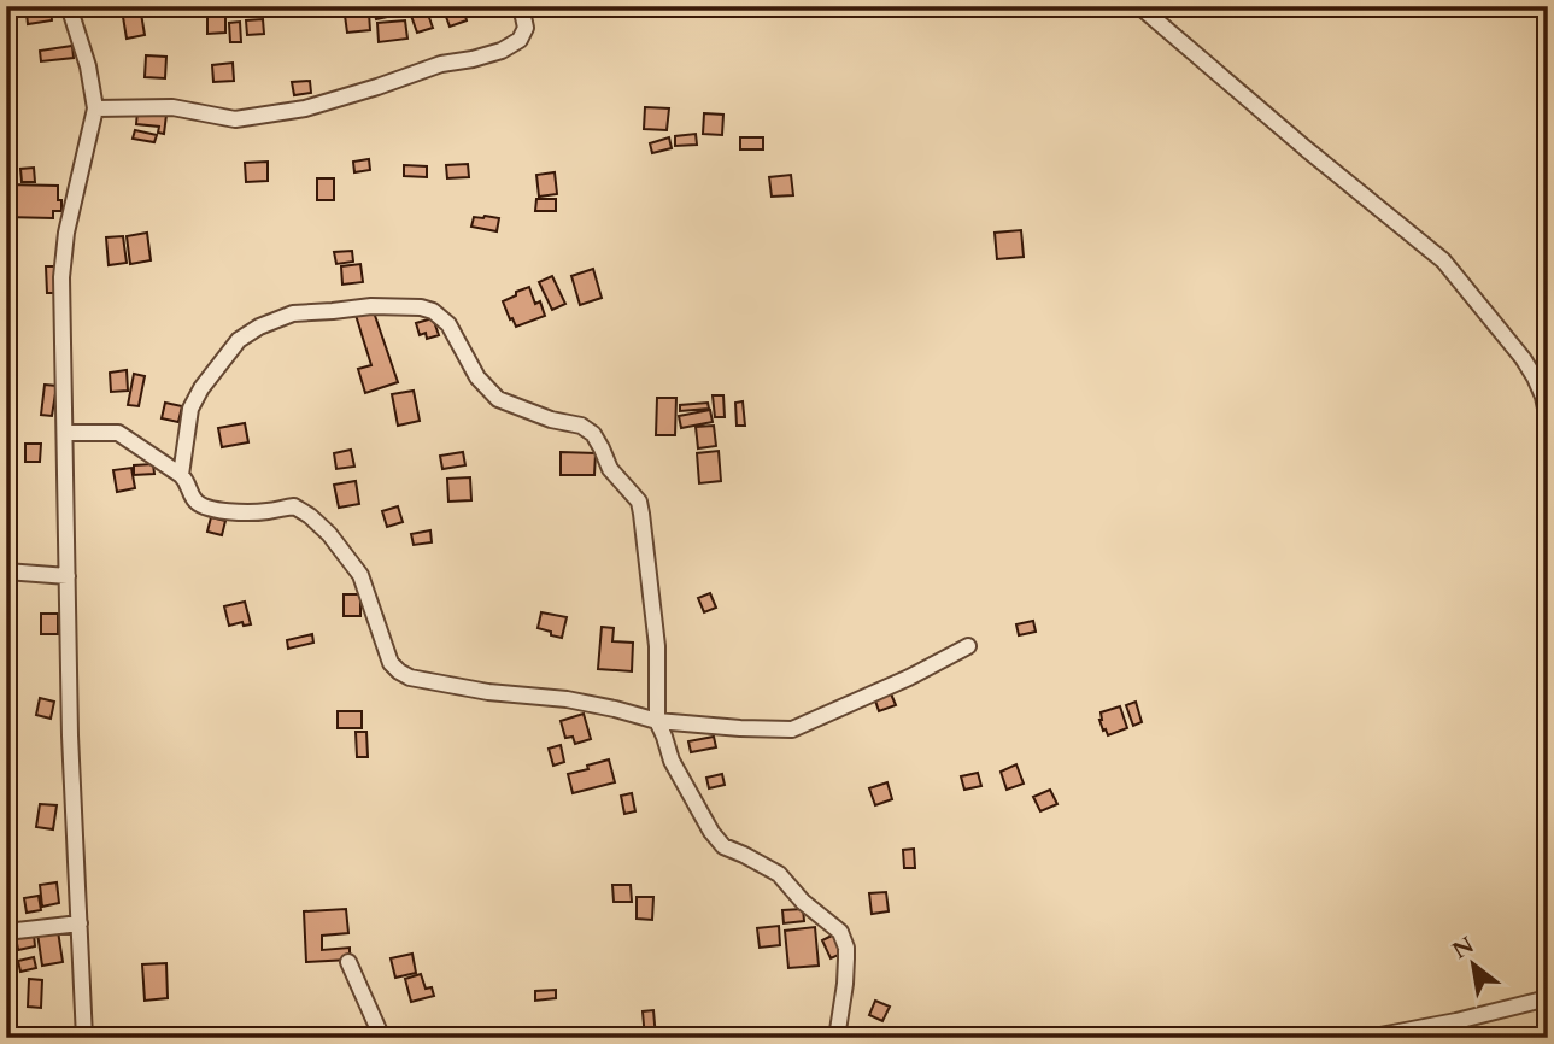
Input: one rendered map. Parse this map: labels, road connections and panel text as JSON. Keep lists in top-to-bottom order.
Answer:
{
  "north": "top left"
}
